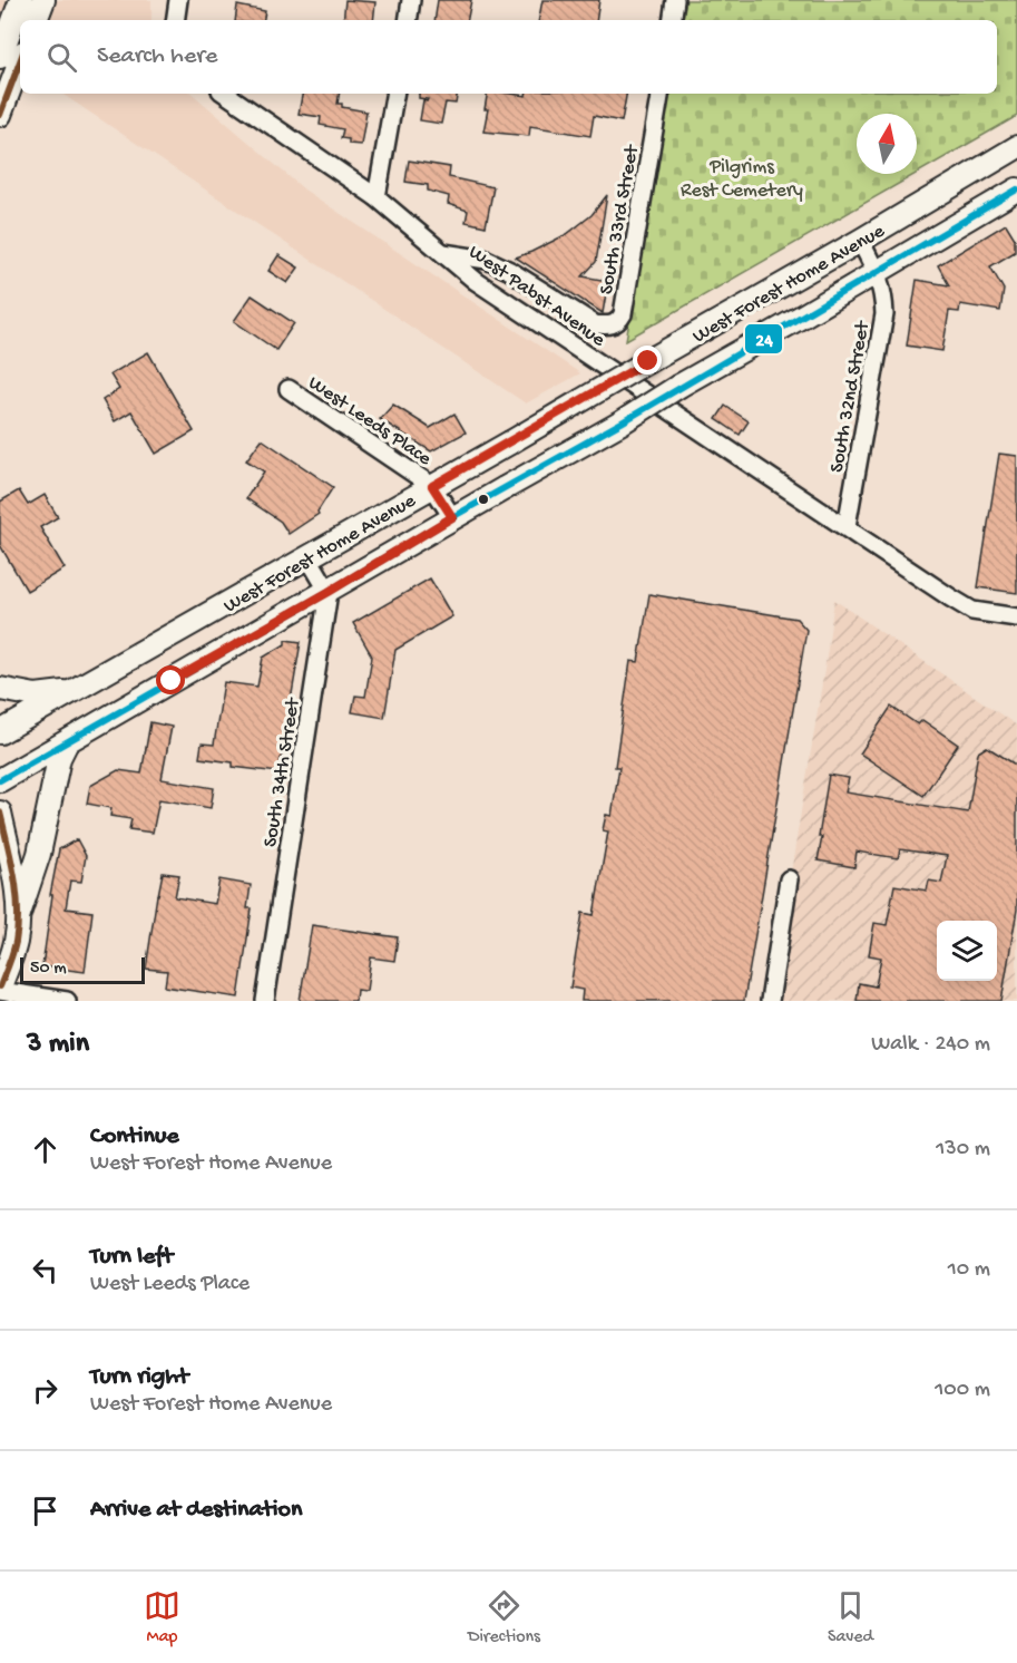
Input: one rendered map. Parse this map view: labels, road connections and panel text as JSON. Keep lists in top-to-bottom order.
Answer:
{
  "streets": {
    "main road": ["West Forest Home Avenue"],
    "street": [
      "South 33rd Street",
      "West Pabst Avenue",
      "South 32nd Street",
      "West Leeds Place",
      "South 34th Street"
    ]
  },
  "crossings": [
    ["South 33rd Street", "West Pabst Avenue"],
    ["West Forest Home Avenue", "South 32nd Street"],
    ["West Forest Home Avenue", "West Leeds Place"],
    ["West Forest Home Avenue", "South 34th Street"],
    ["West Pabst Avenue", "South 32nd Street"]
  ],
  "parks": ["Pilgrims Rest Cemetery"],
  "lines": ["transit line 24"],
  "scale_bar": "50 m",
  "north": "top",
  "page": {
    "search": "Search here",
    "scale": "50 m",
    "heading": ["3 min", "Walk · 240 m"],
    "list": [
      ["Continue", "West Forest Home Avenue", "130 m"],
      ["Turn left", "West Leeds Place", "10 m"],
      ["Turn right", "West Forest Home Avenue", "100 m"],
      "Arrive at destination"
    ],
    "nav": ["Map", "Directions", "Saved"]
  }
}
